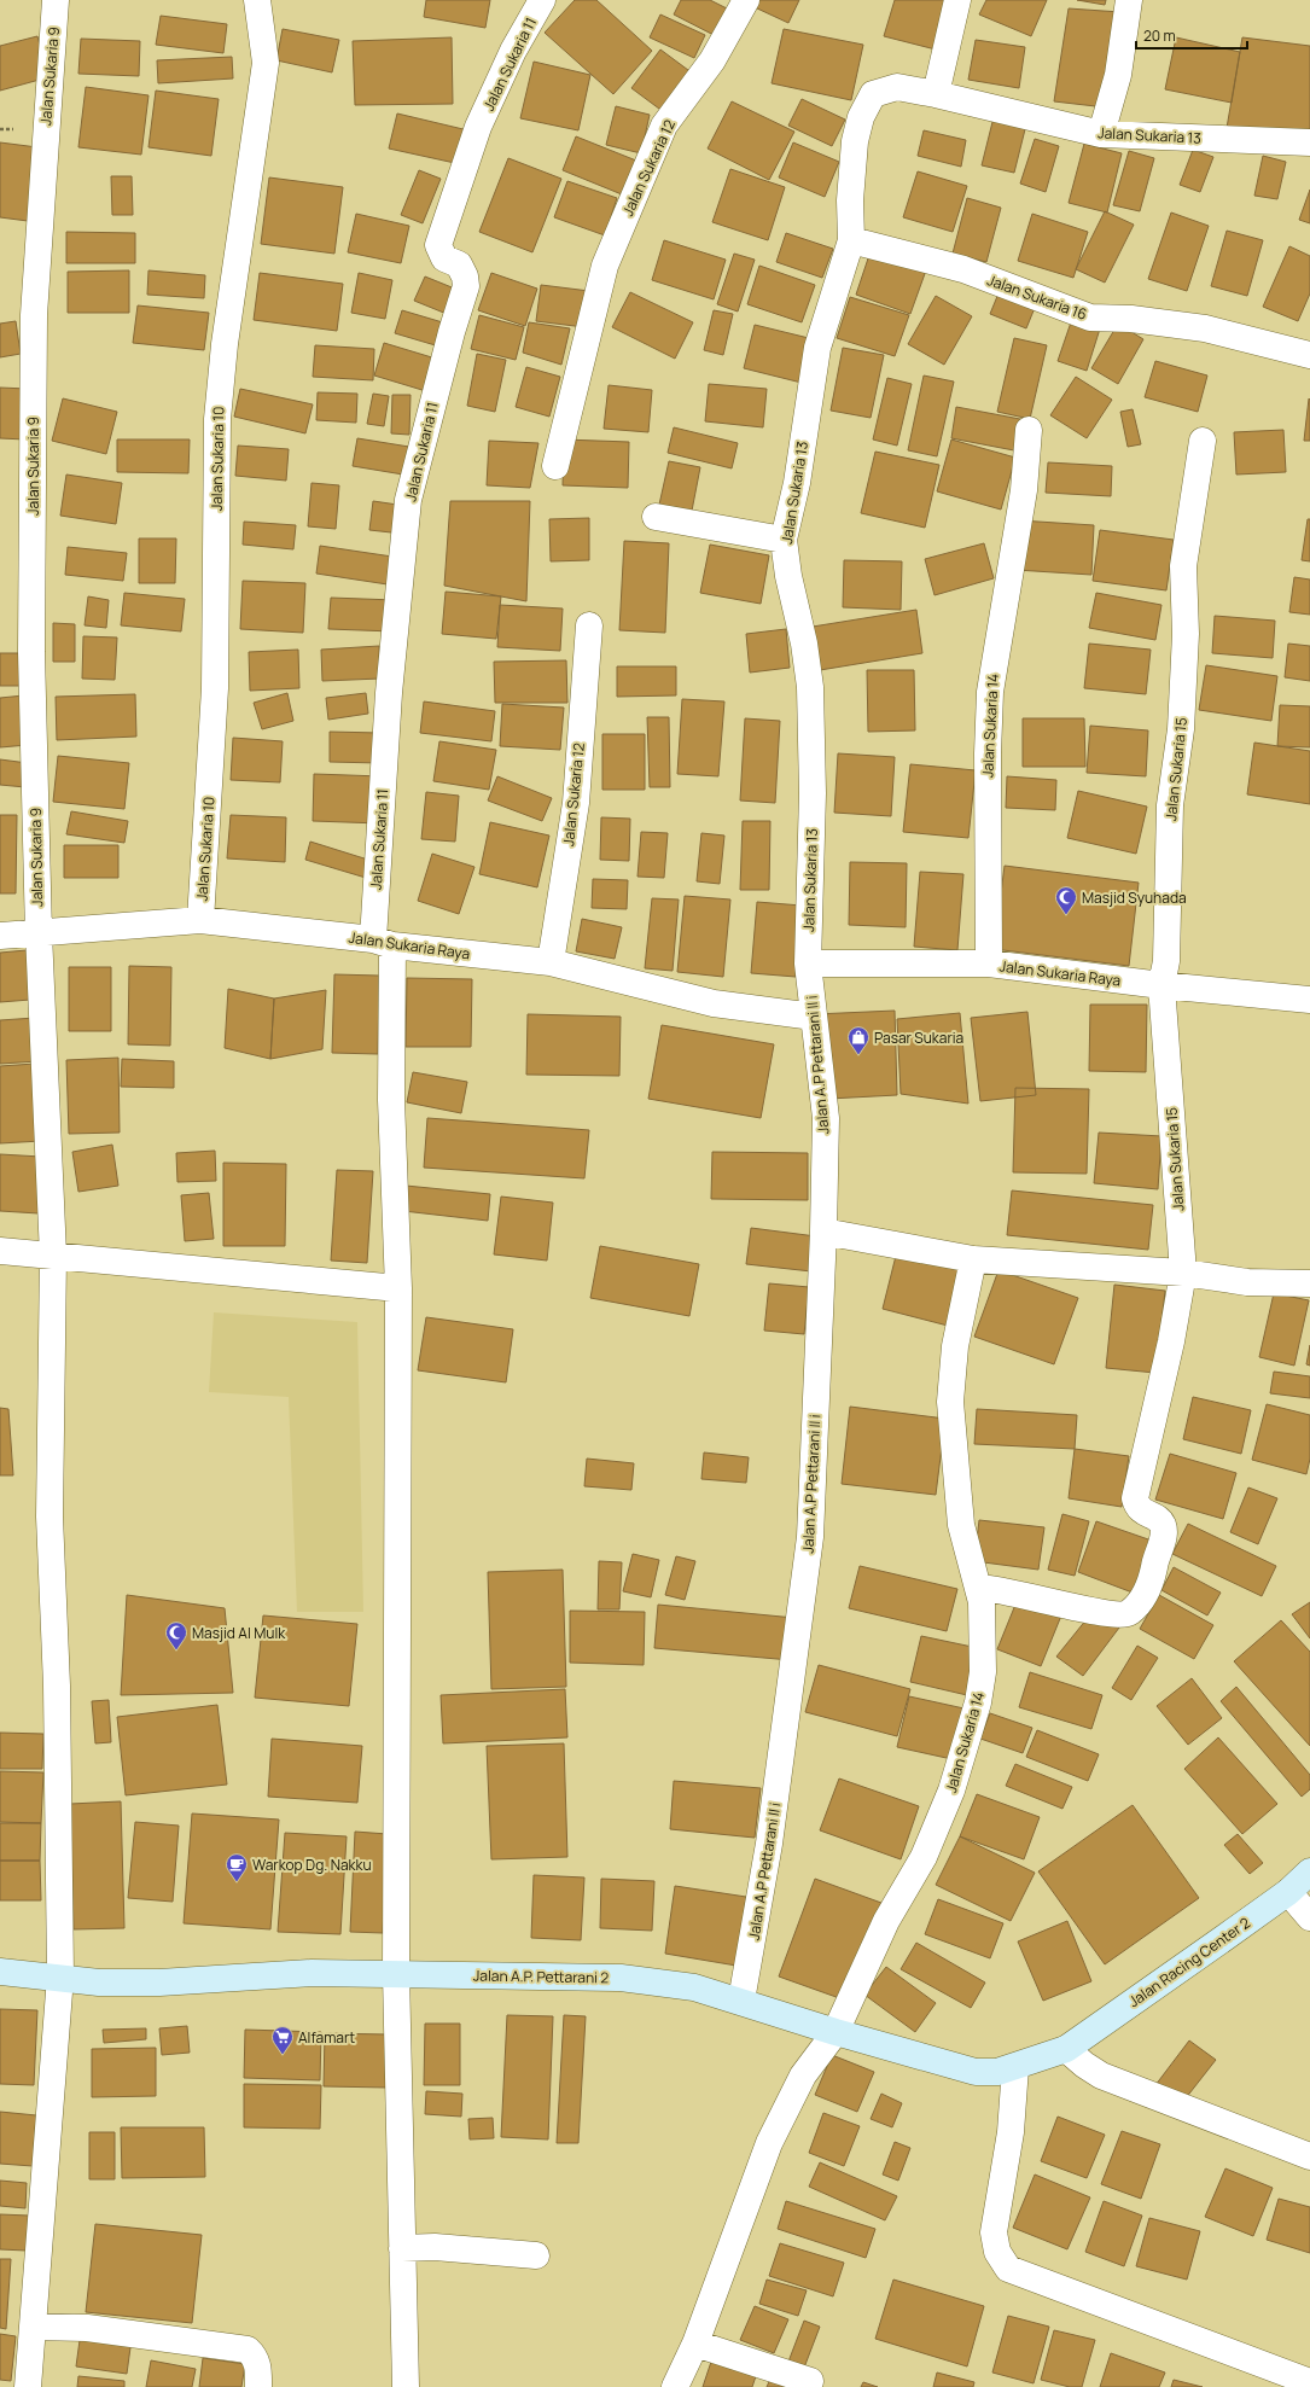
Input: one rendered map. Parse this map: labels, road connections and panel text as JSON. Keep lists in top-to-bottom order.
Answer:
{
  "streets": {
    "street": [
      "Jalan Sukaria 11",
      "Jalan Sukaria 9",
      "Jalan Sukaria 13",
      "Jalan Sukaria 12",
      "Jalan Sukaria 16",
      "Jalan Sukaria 10",
      "Jalan Sukaria 14",
      "Jalan Sukaria 15",
      "Jalan Sukaria Raya",
      "Jalan A.P Pettarani II i",
      "Jalan Racing Center 2",
      "Jalan A.P. Pettarani 2"
    ]
  },
  "crossings": [
    ["Jalan Sukaria 11", "Jalan Sukaria Raya"],
    ["Jalan Sukaria 11", "Jalan A.P. Pettarani 2"],
    ["Jalan Sukaria 9", "Jalan Sukaria Raya"],
    ["Jalan Sukaria 9", "Jalan A.P. Pettarani 2"],
    ["Jalan Sukaria 13", "Jalan Sukaria 16"],
    ["Jalan Sukaria 13", "Jalan Sukaria Raya"],
    ["Jalan Sukaria 13", "Jalan A.P Pettarani II i"],
    ["Jalan Sukaria 12", "Jalan Sukaria Raya"],
    ["Jalan Sukaria 10", "Jalan Sukaria Raya"],
    ["Jalan Sukaria 14", "Jalan Sukaria 15"],
    ["Jalan Sukaria 14", "Jalan Sukaria Raya"],
    ["Jalan Sukaria 14", "Jalan A.P. Pettarani 2"],
    ["Jalan Sukaria 15", "Jalan Sukaria Raya"],
    ["Jalan Sukaria Raya", "Jalan A.P Pettarani II i"],
    ["Jalan A.P Pettarani II i", "Jalan A.P. Pettarani 2"],
    ["Jalan Racing Center 2", "Jalan A.P. Pettarani 2"]
  ],
  "places": {
    "mosque": ["Masjid Syuhada", "Masjid Al Mulk"],
    "shop": ["Pasar Sukaria"],
    "cafe": ["Warkop Dg. Nakku"],
    "supermarket": ["Alfamart"]
  },
  "scale_bar": "20 m"
}
